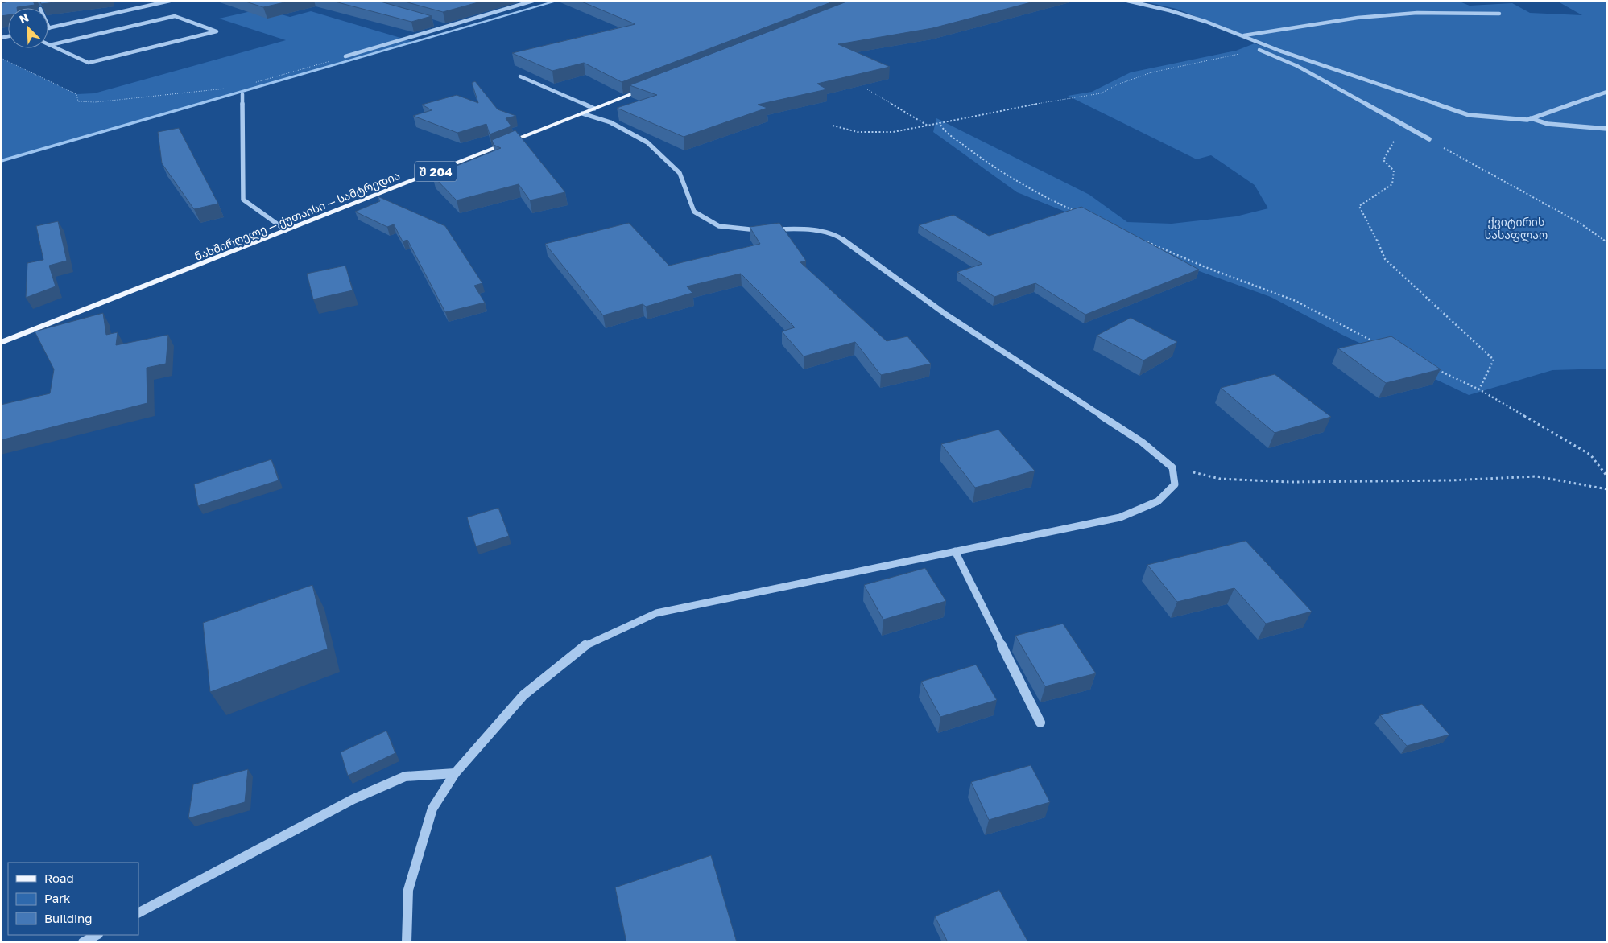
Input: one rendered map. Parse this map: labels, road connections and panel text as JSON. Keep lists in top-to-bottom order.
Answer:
{
  "streets": {
    "main road": ["შ 204", "ნახშირღელე — ქუთაისი — სამტრედია"]
  },
  "parks": ["ქვიტირის სასაფლაო"],
  "legend": ["Road", "Park", "Building"],
  "north": "top left"
}
